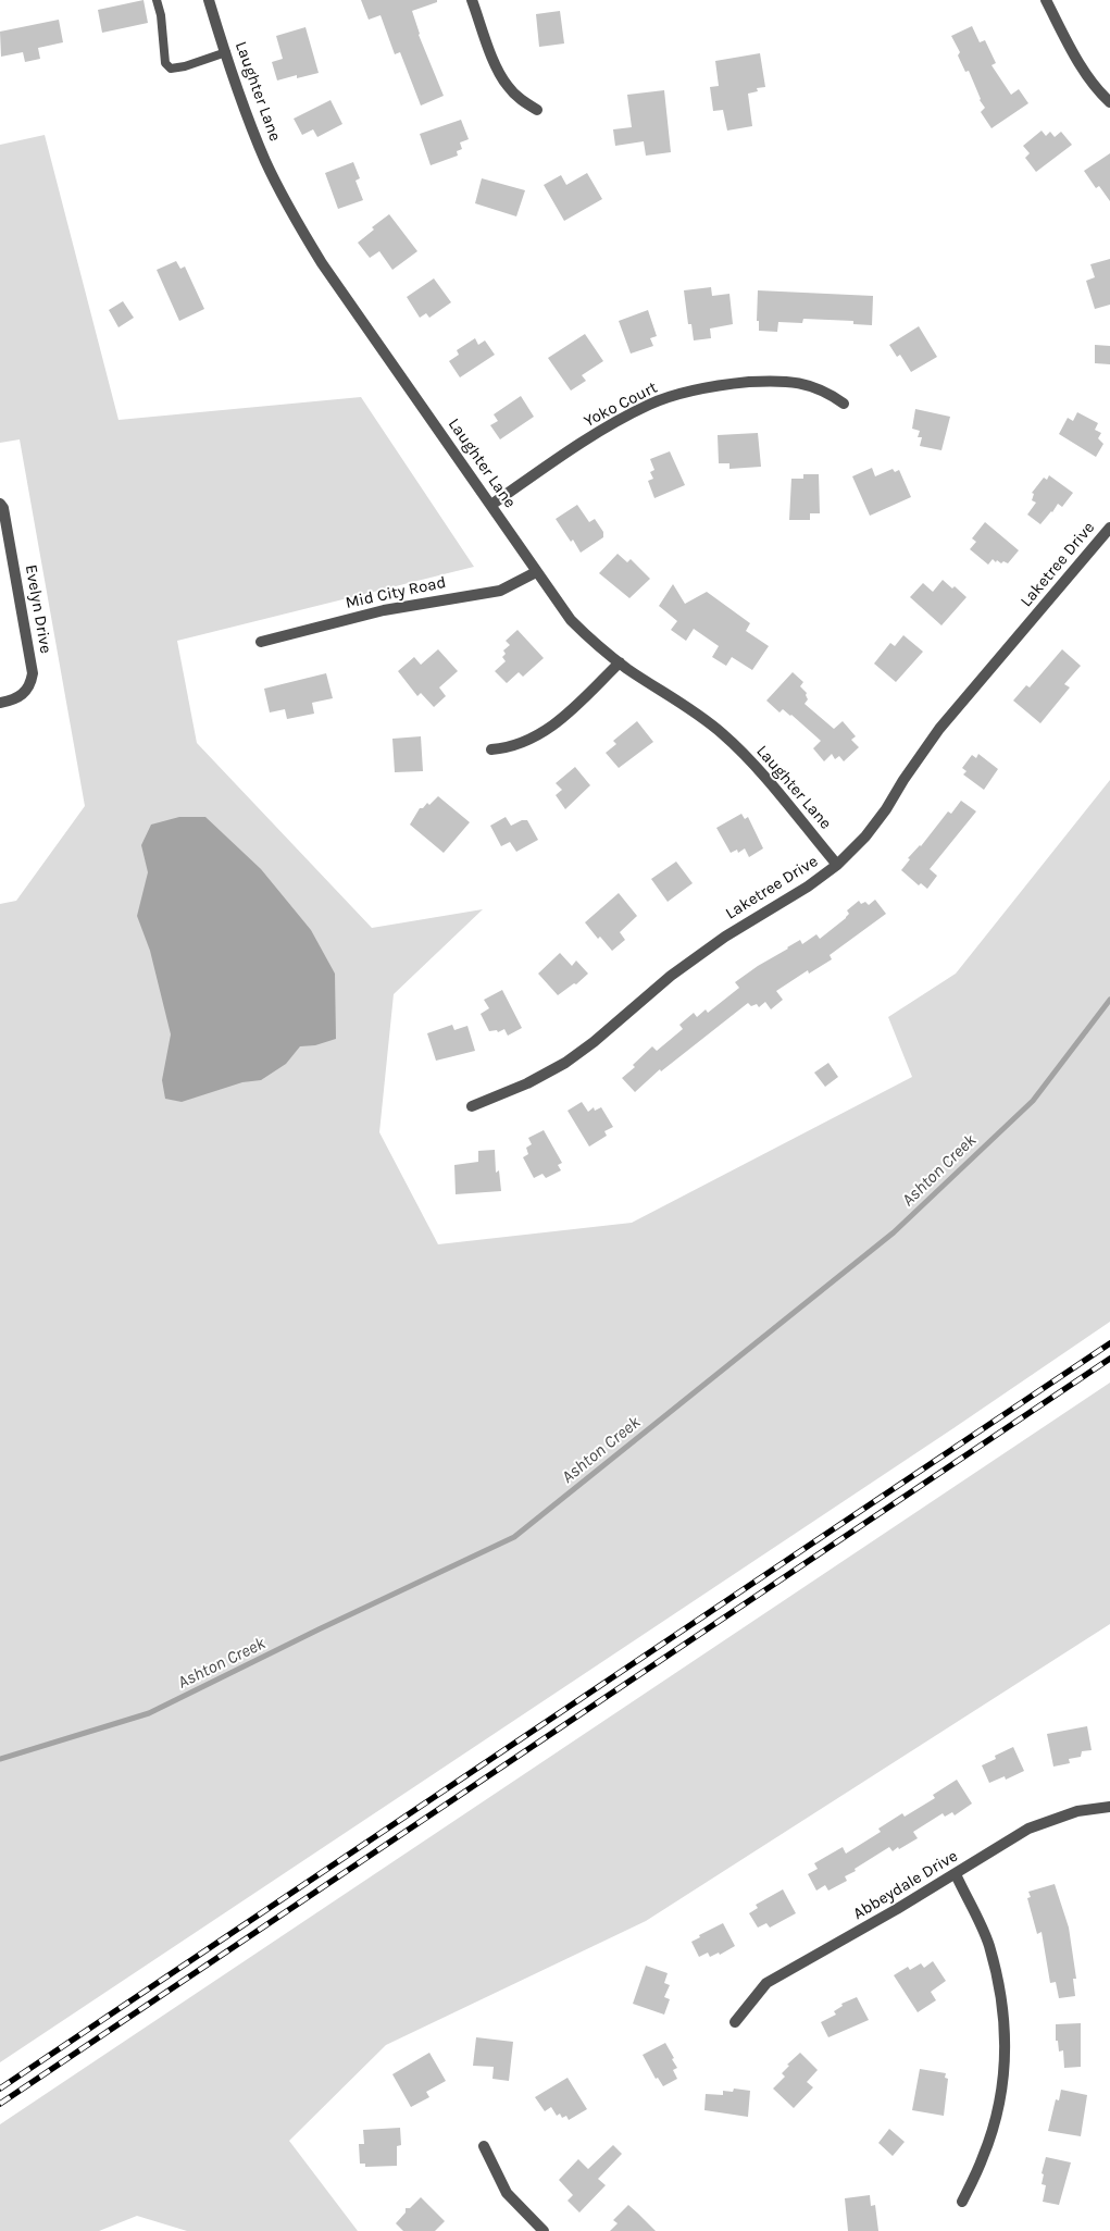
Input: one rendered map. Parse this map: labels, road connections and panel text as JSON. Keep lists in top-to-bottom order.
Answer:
{
  "streets": {
    "street": [
      "Laughter Lane",
      "Yoko Court",
      "Laketree Drive",
      "Mid City Road",
      "Evelyn Drive",
      "Abbeydale Drive"
    ]
  },
  "crossings": [
    ["Laughter Lane", "Yoko Court"],
    ["Laughter Lane", "Laketree Drive"],
    ["Laughter Lane", "Mid City Road"]
  ],
  "water": ["Ashton Creek"]
}
